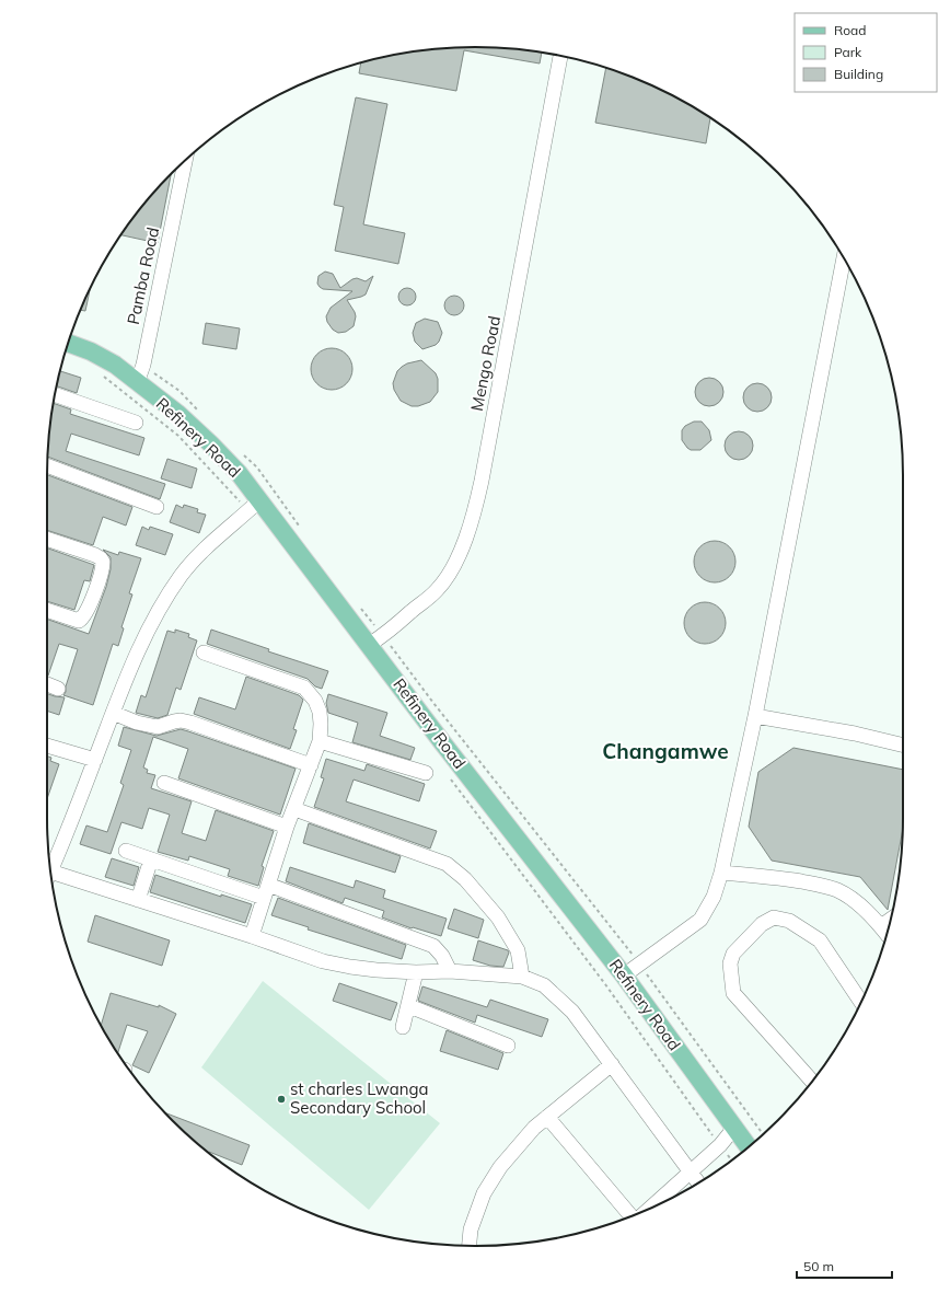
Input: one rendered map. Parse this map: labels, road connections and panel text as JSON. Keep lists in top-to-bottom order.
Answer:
{
  "streets": {
    "main road": ["Refinery Road"],
    "street": ["Pamba Road", "Mengo Road"]
  },
  "crossings": [
    ["Pamba Road", "Refinery Road"],
    ["Mengo Road", "Refinery Road"]
  ],
  "districts": ["Changamwe"],
  "places": ["st charles Lwanga Secondary School"],
  "legend": ["Road", "Park", "Building"],
  "scale_bar": "50 m"
}
